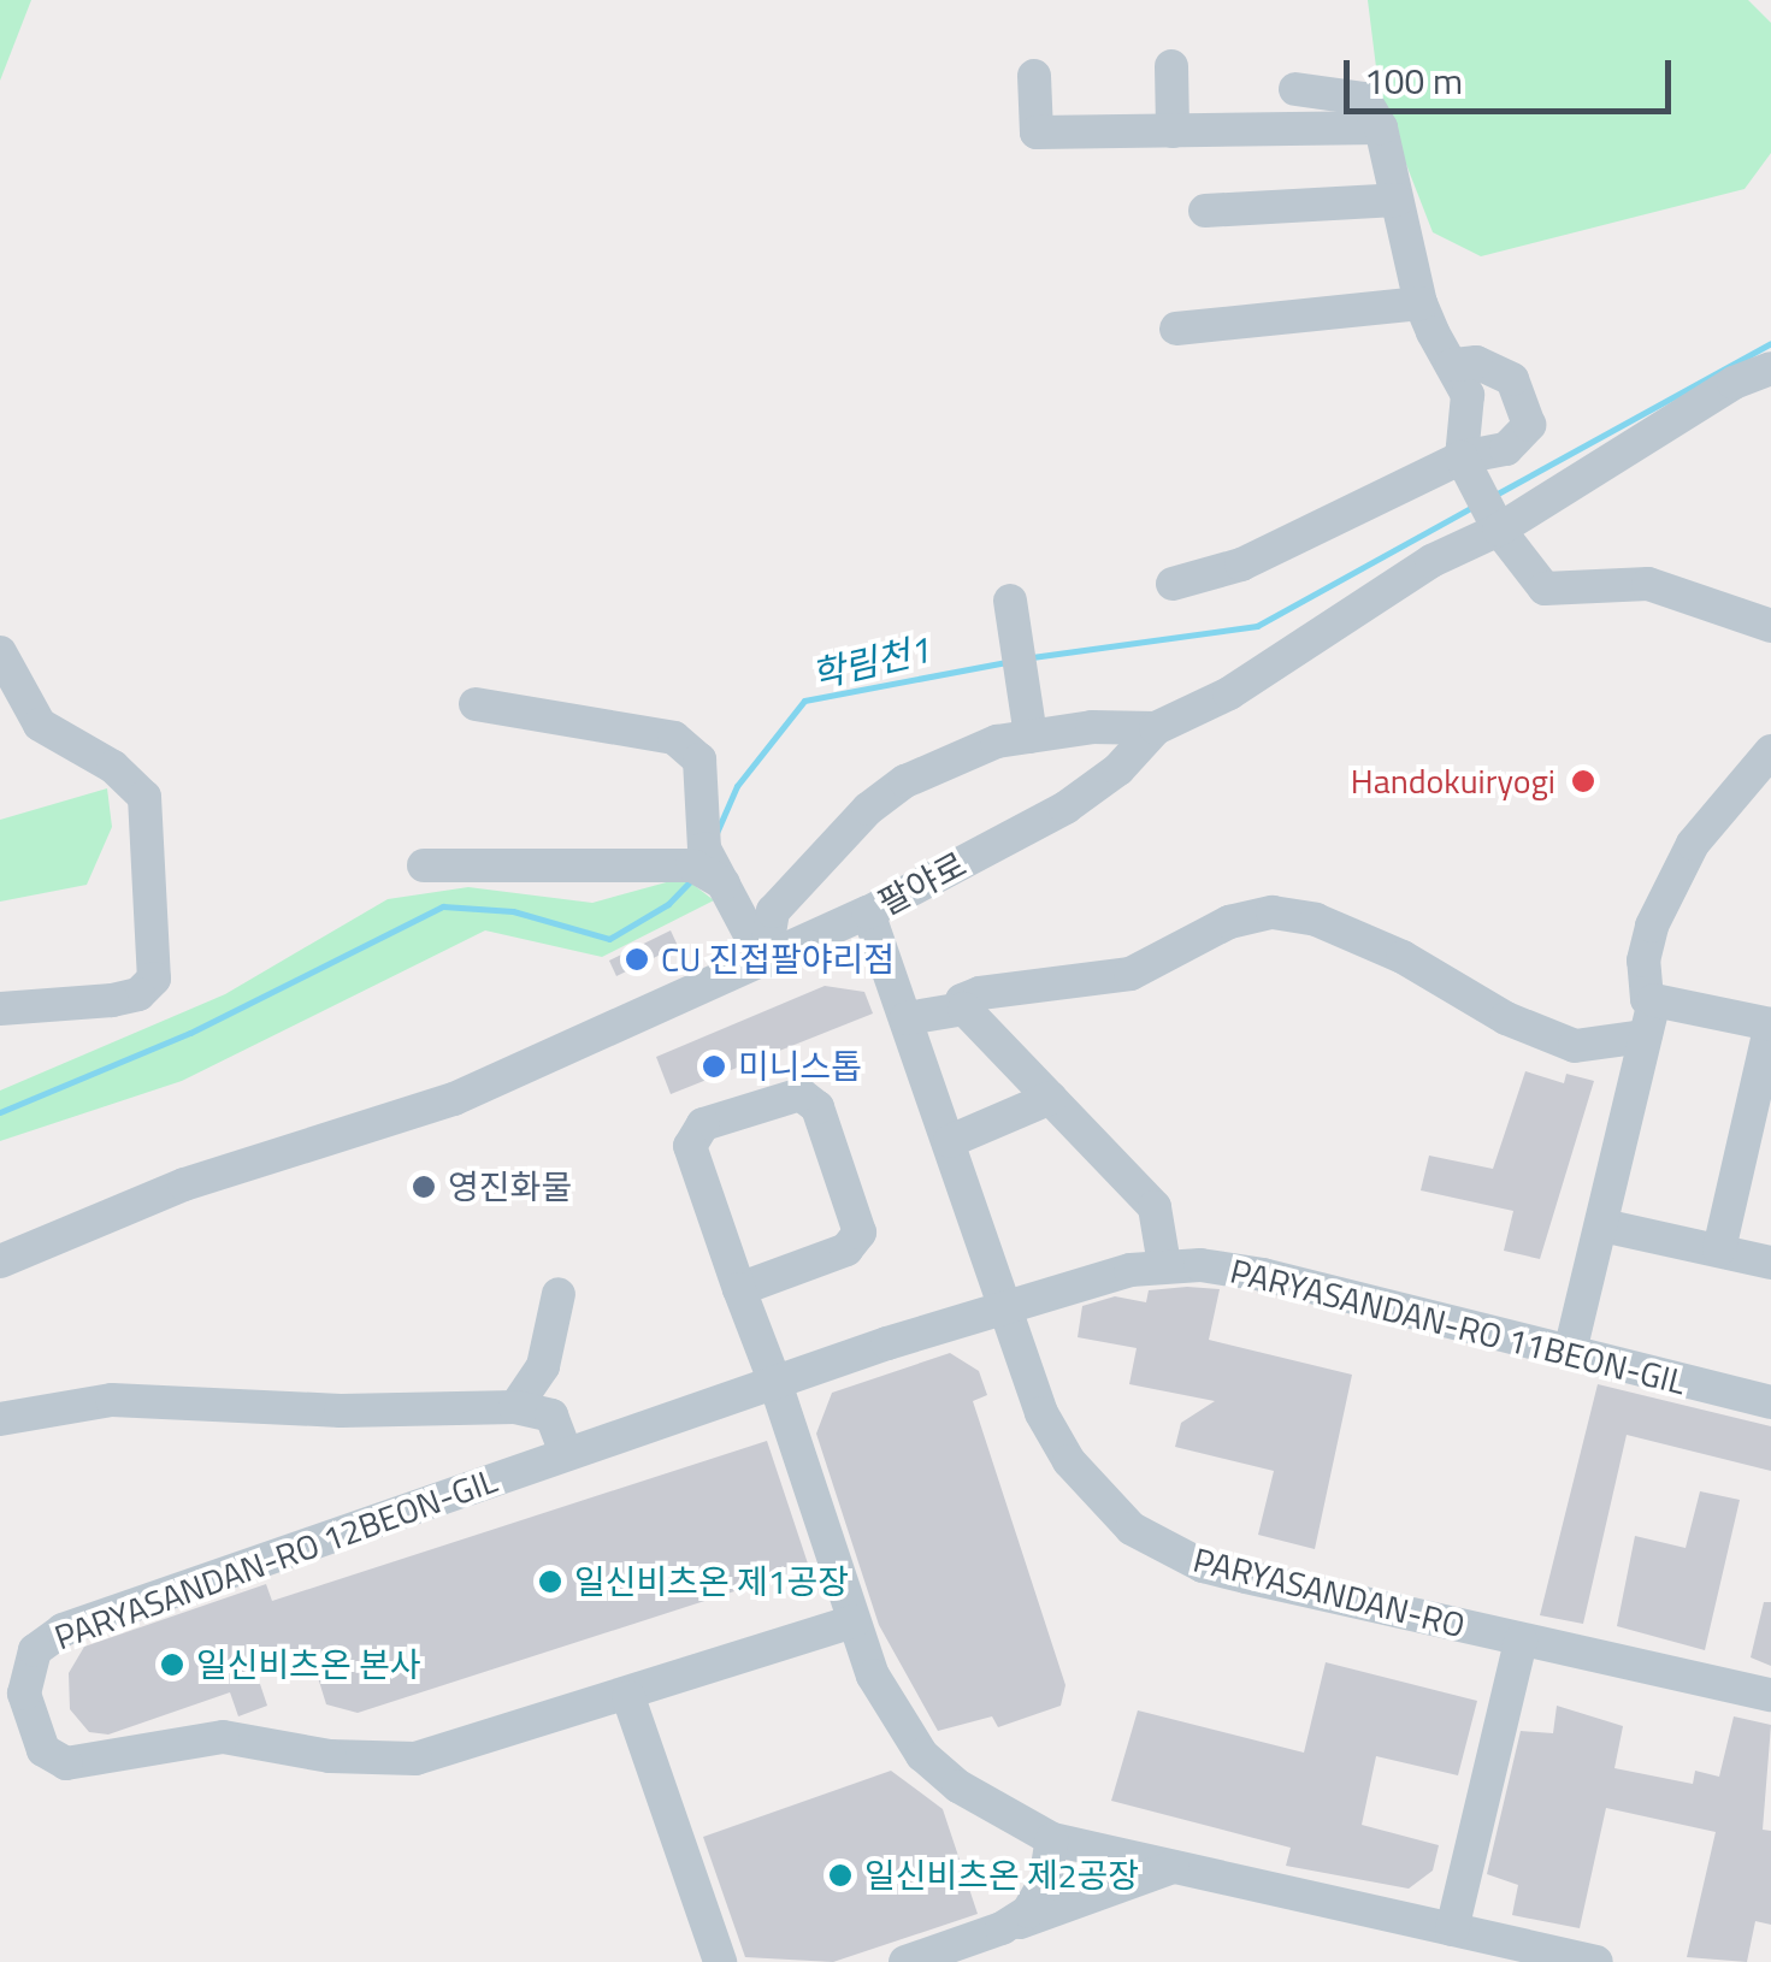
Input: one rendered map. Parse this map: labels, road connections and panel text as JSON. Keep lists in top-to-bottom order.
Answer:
{
  "streets": {
    "street": [
      "팔야로",
      "PARYASANDAN-RO 11BEON-GIL",
      "PARYASANDAN-RO 12BEON-GIL",
      "PARYASANDAN-RO"
    ]
  },
  "crossings": [
    ["팔야로", "PARYASANDAN-RO"],
    ["PARYASANDAN-RO 11BEON-GIL", "PARYASANDAN-RO 12BEON-GIL"],
    ["PARYASANDAN-RO 11BEON-GIL", "PARYASANDAN-RO"],
    ["PARYASANDAN-RO 12BEON-GIL", "PARYASANDAN-RO"]
  ],
  "water": ["학림천1"],
  "places": [
    "Handokuiryogi",
    "CU 진접팔야리점",
    "미니스톱",
    "영진화물",
    "일신비츠온 제1공장",
    "일신비츠온 본사",
    "일신비츠온 제2공장"
  ],
  "scale_bar": "100 m"
}
